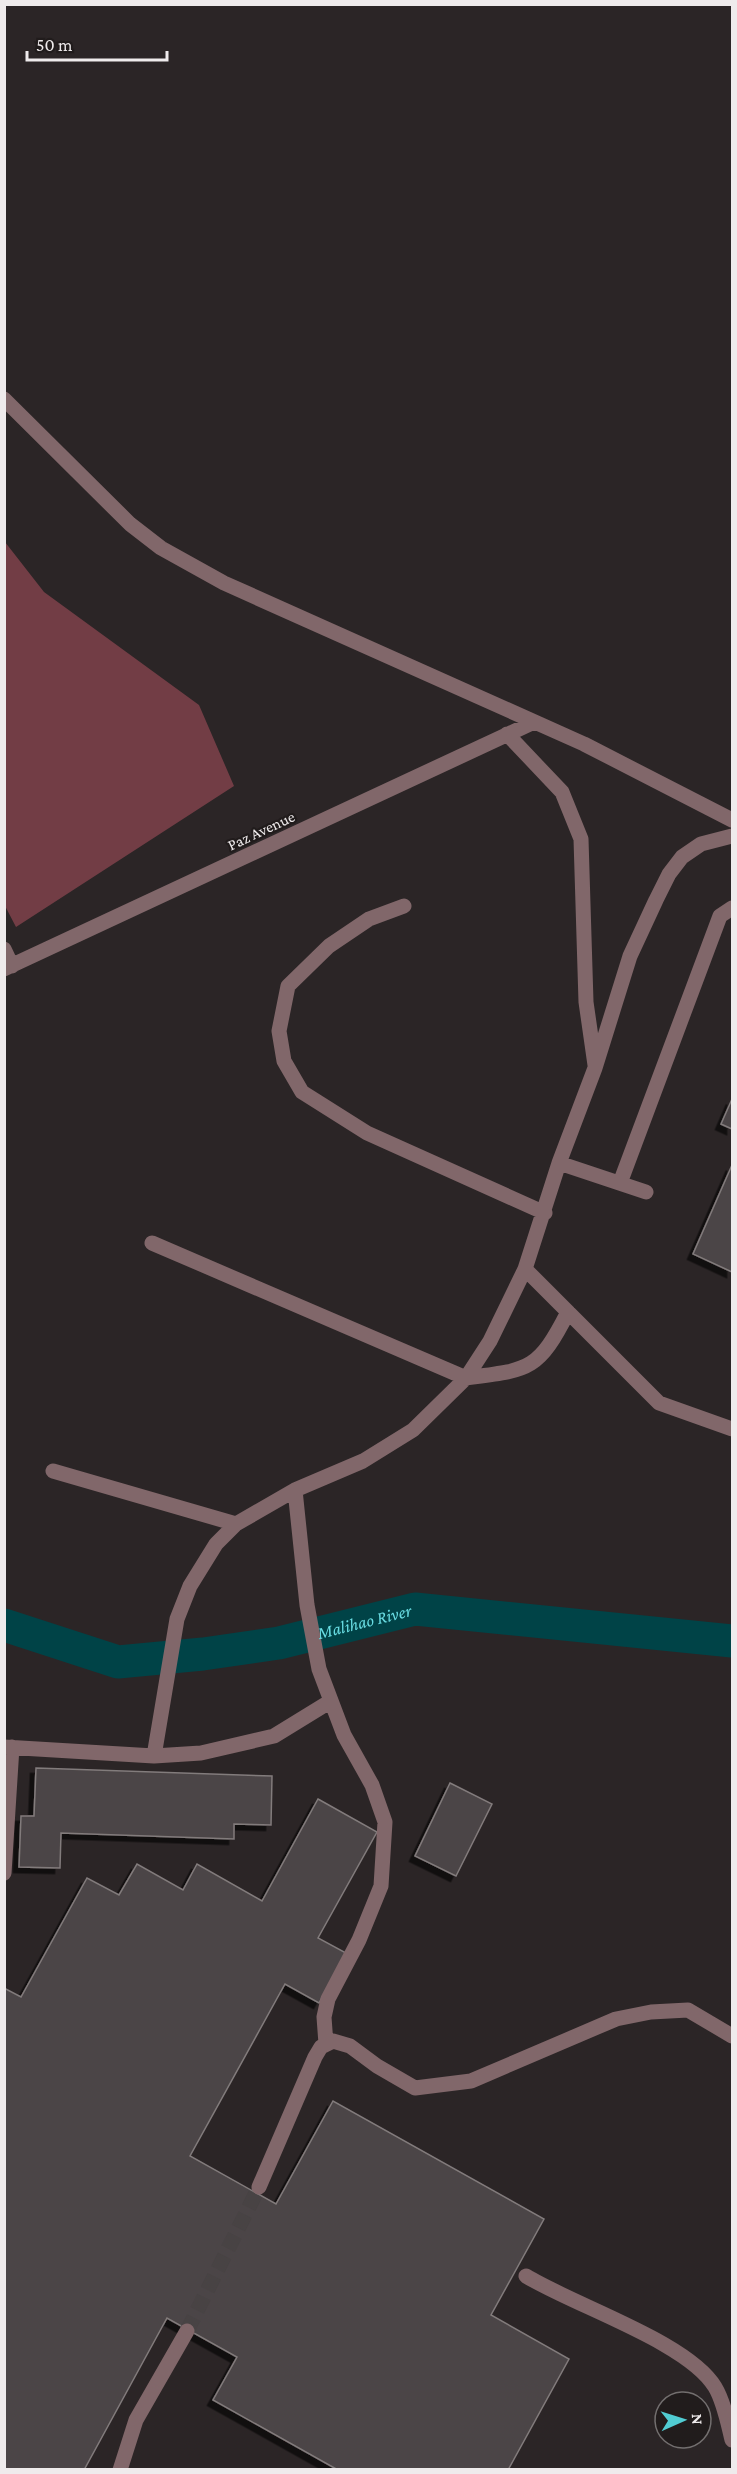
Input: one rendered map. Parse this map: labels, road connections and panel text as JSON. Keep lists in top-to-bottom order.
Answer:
{
  "streets": {
    "street": ["Paz Avenue"]
  },
  "water": ["Malihao River"],
  "scale_bar": "50 m",
  "north": "right"
}
